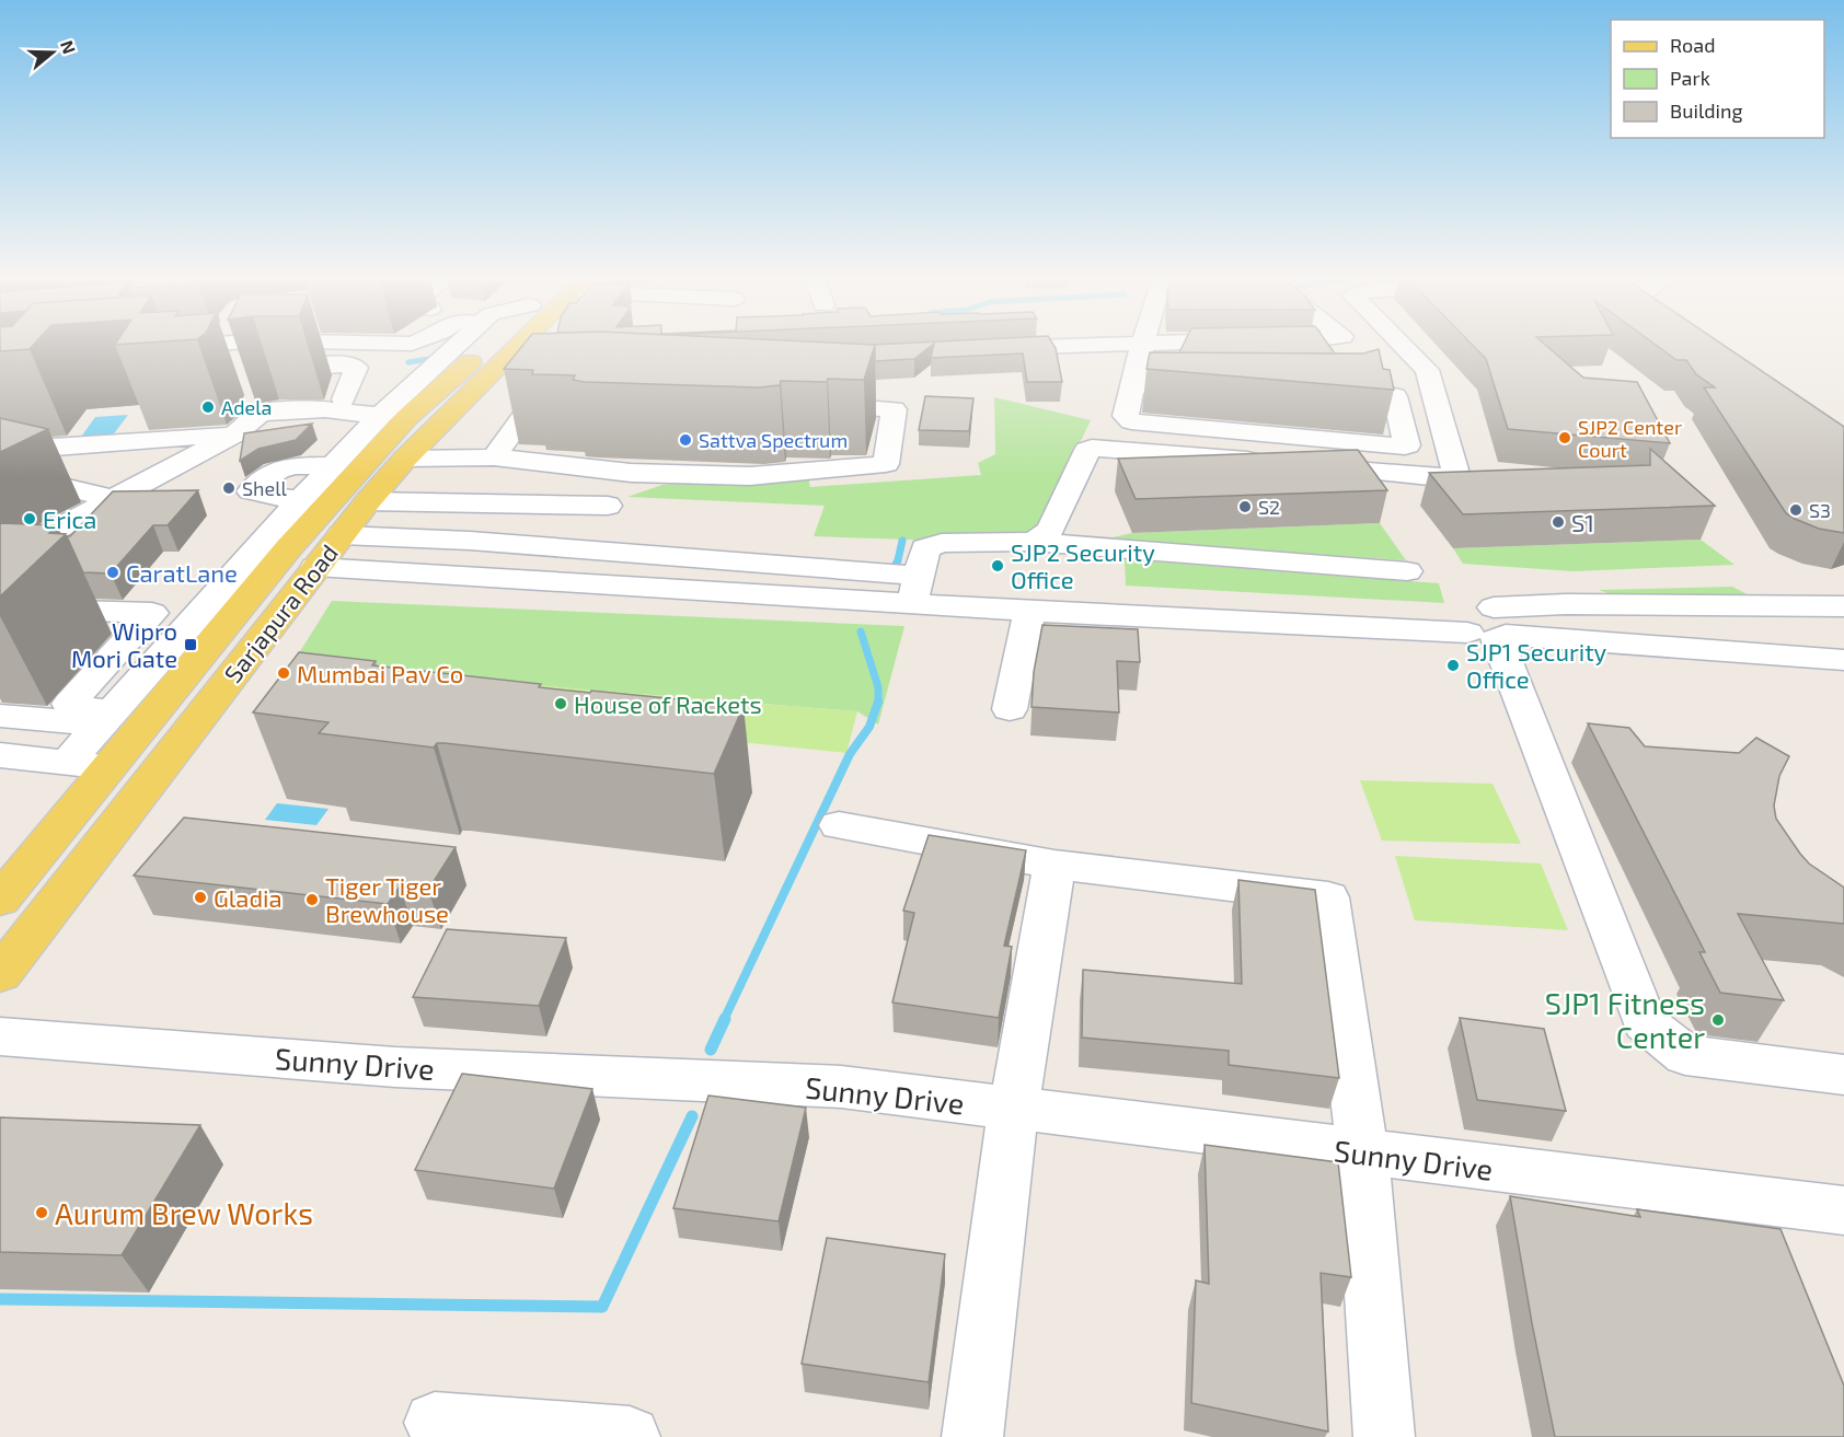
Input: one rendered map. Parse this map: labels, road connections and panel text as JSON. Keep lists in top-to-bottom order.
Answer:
{
  "streets": {
    "main road": ["Sarjapura Road"],
    "street": ["Sunny Drive"]
  },
  "places": {
    "other": [
      "Adela",
      "SJP2 Center Court",
      "Sattva Spectrum",
      "Shell",
      "S2",
      "S3",
      "Erica",
      "S1",
      "SJP2 Security Office",
      "CaratLane",
      "SJP1 Security Office",
      "Mumbai Pav Co",
      "House of Rackets",
      "Gladia",
      "Tiger Tiger Brewhouse",
      "SJP1 Fitness Center",
      "Aurum Brew Works"
    ],
    "transit": ["Wipro Mori Gate"]
  },
  "legend": ["Road", "Park", "Building"],
  "north": "right"
}
